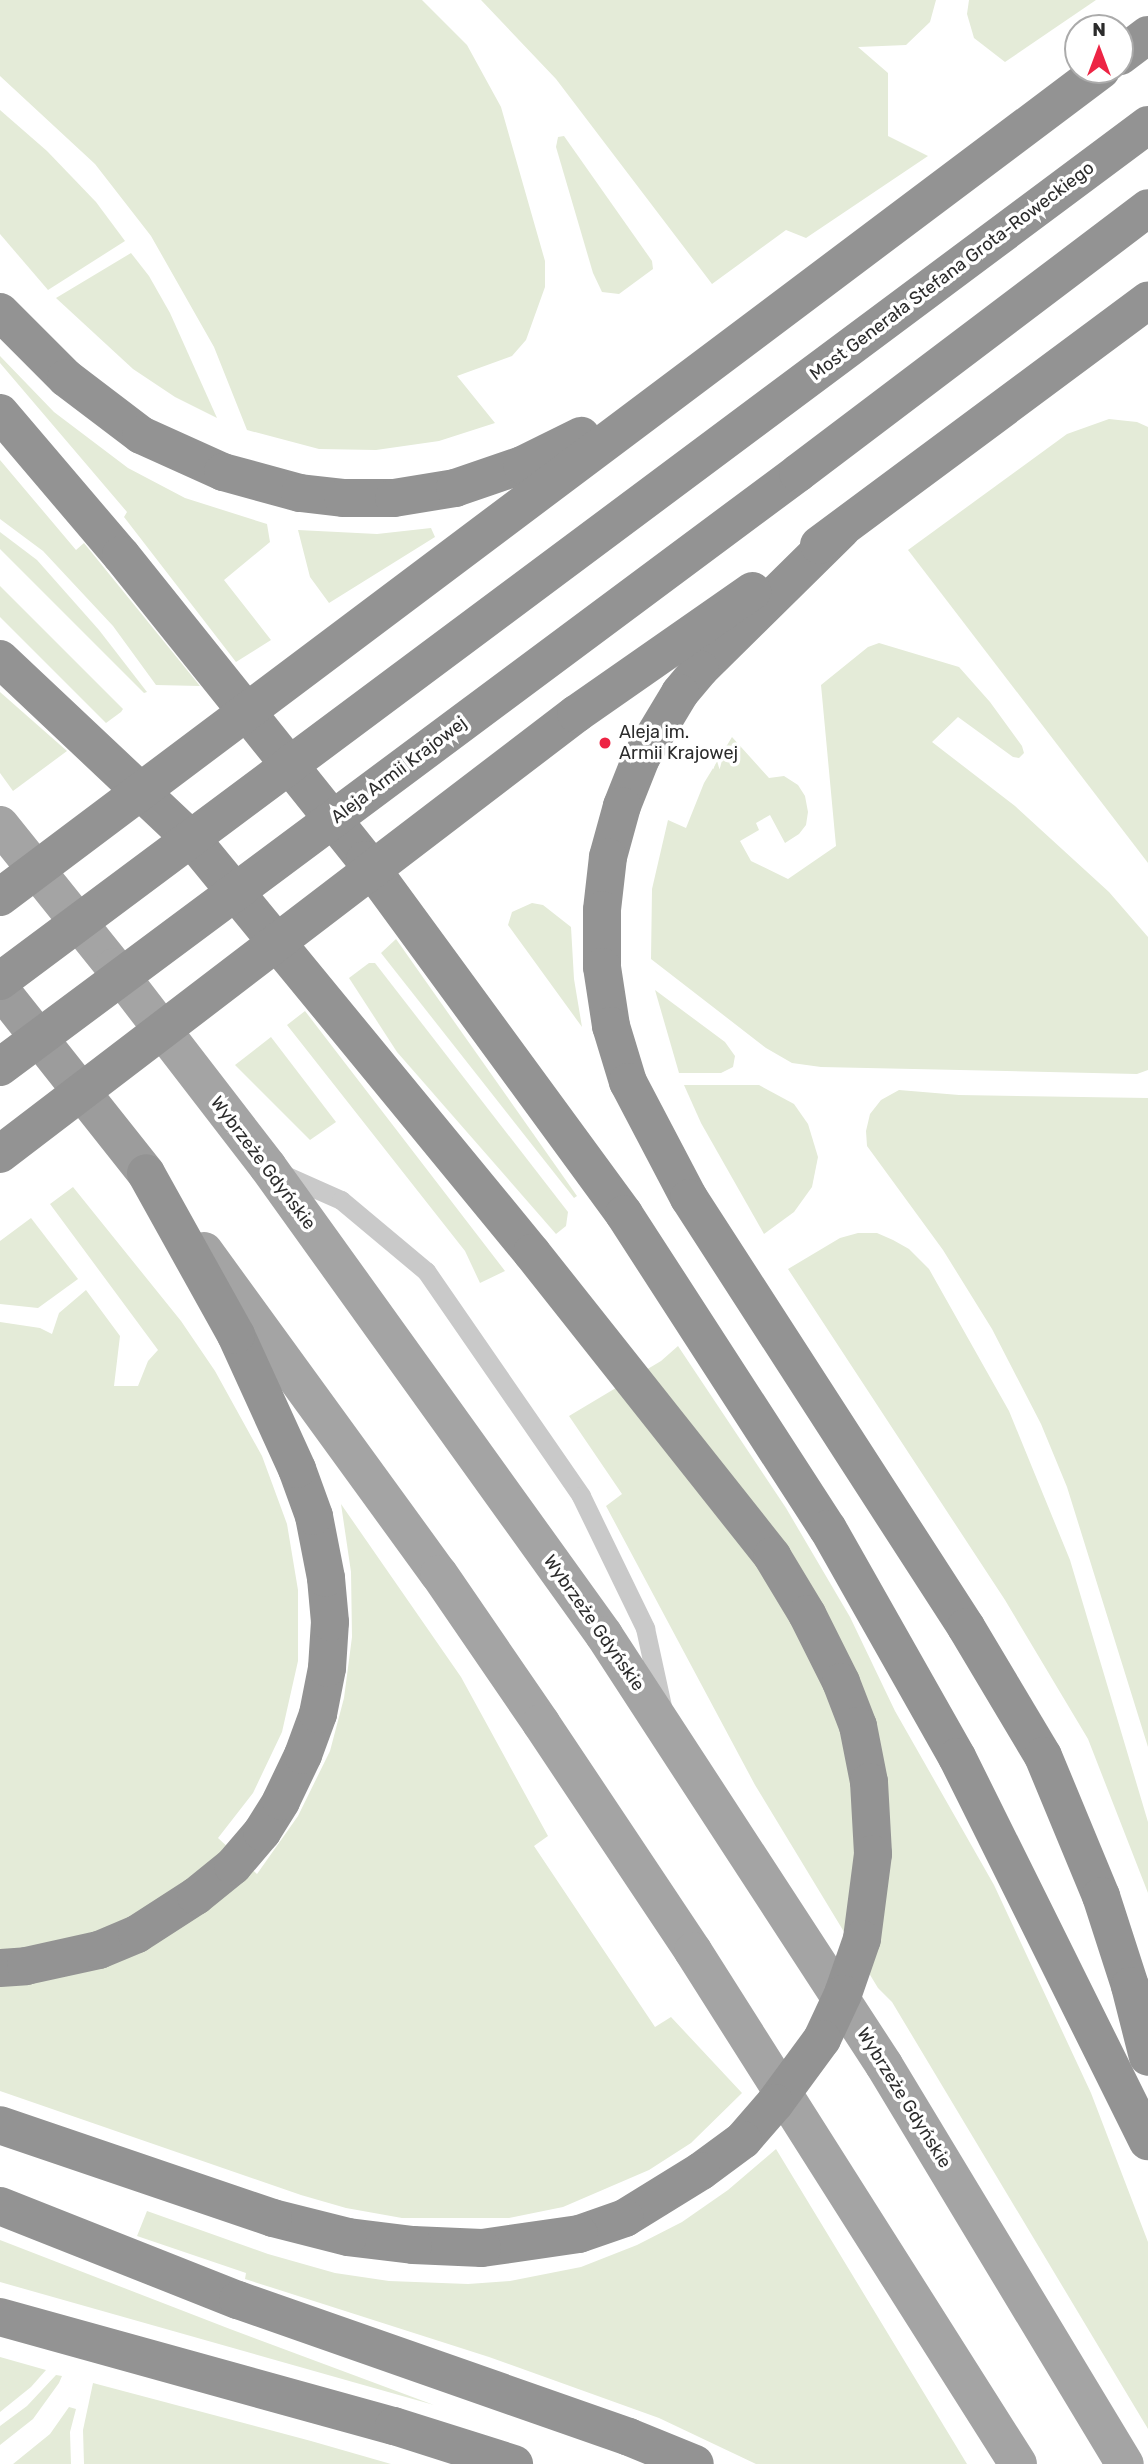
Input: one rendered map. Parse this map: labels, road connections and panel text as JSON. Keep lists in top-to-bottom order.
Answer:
{
  "streets": {
    "highway": ["Most Generała Stefana Grota-Roweckiego", "Aleja Armii Krajowej"],
    "main road": ["Wybrzeże Gdyńskie"]
  },
  "places": ["Aleja im. Armii Krajowej"],
  "north": "top"
}
